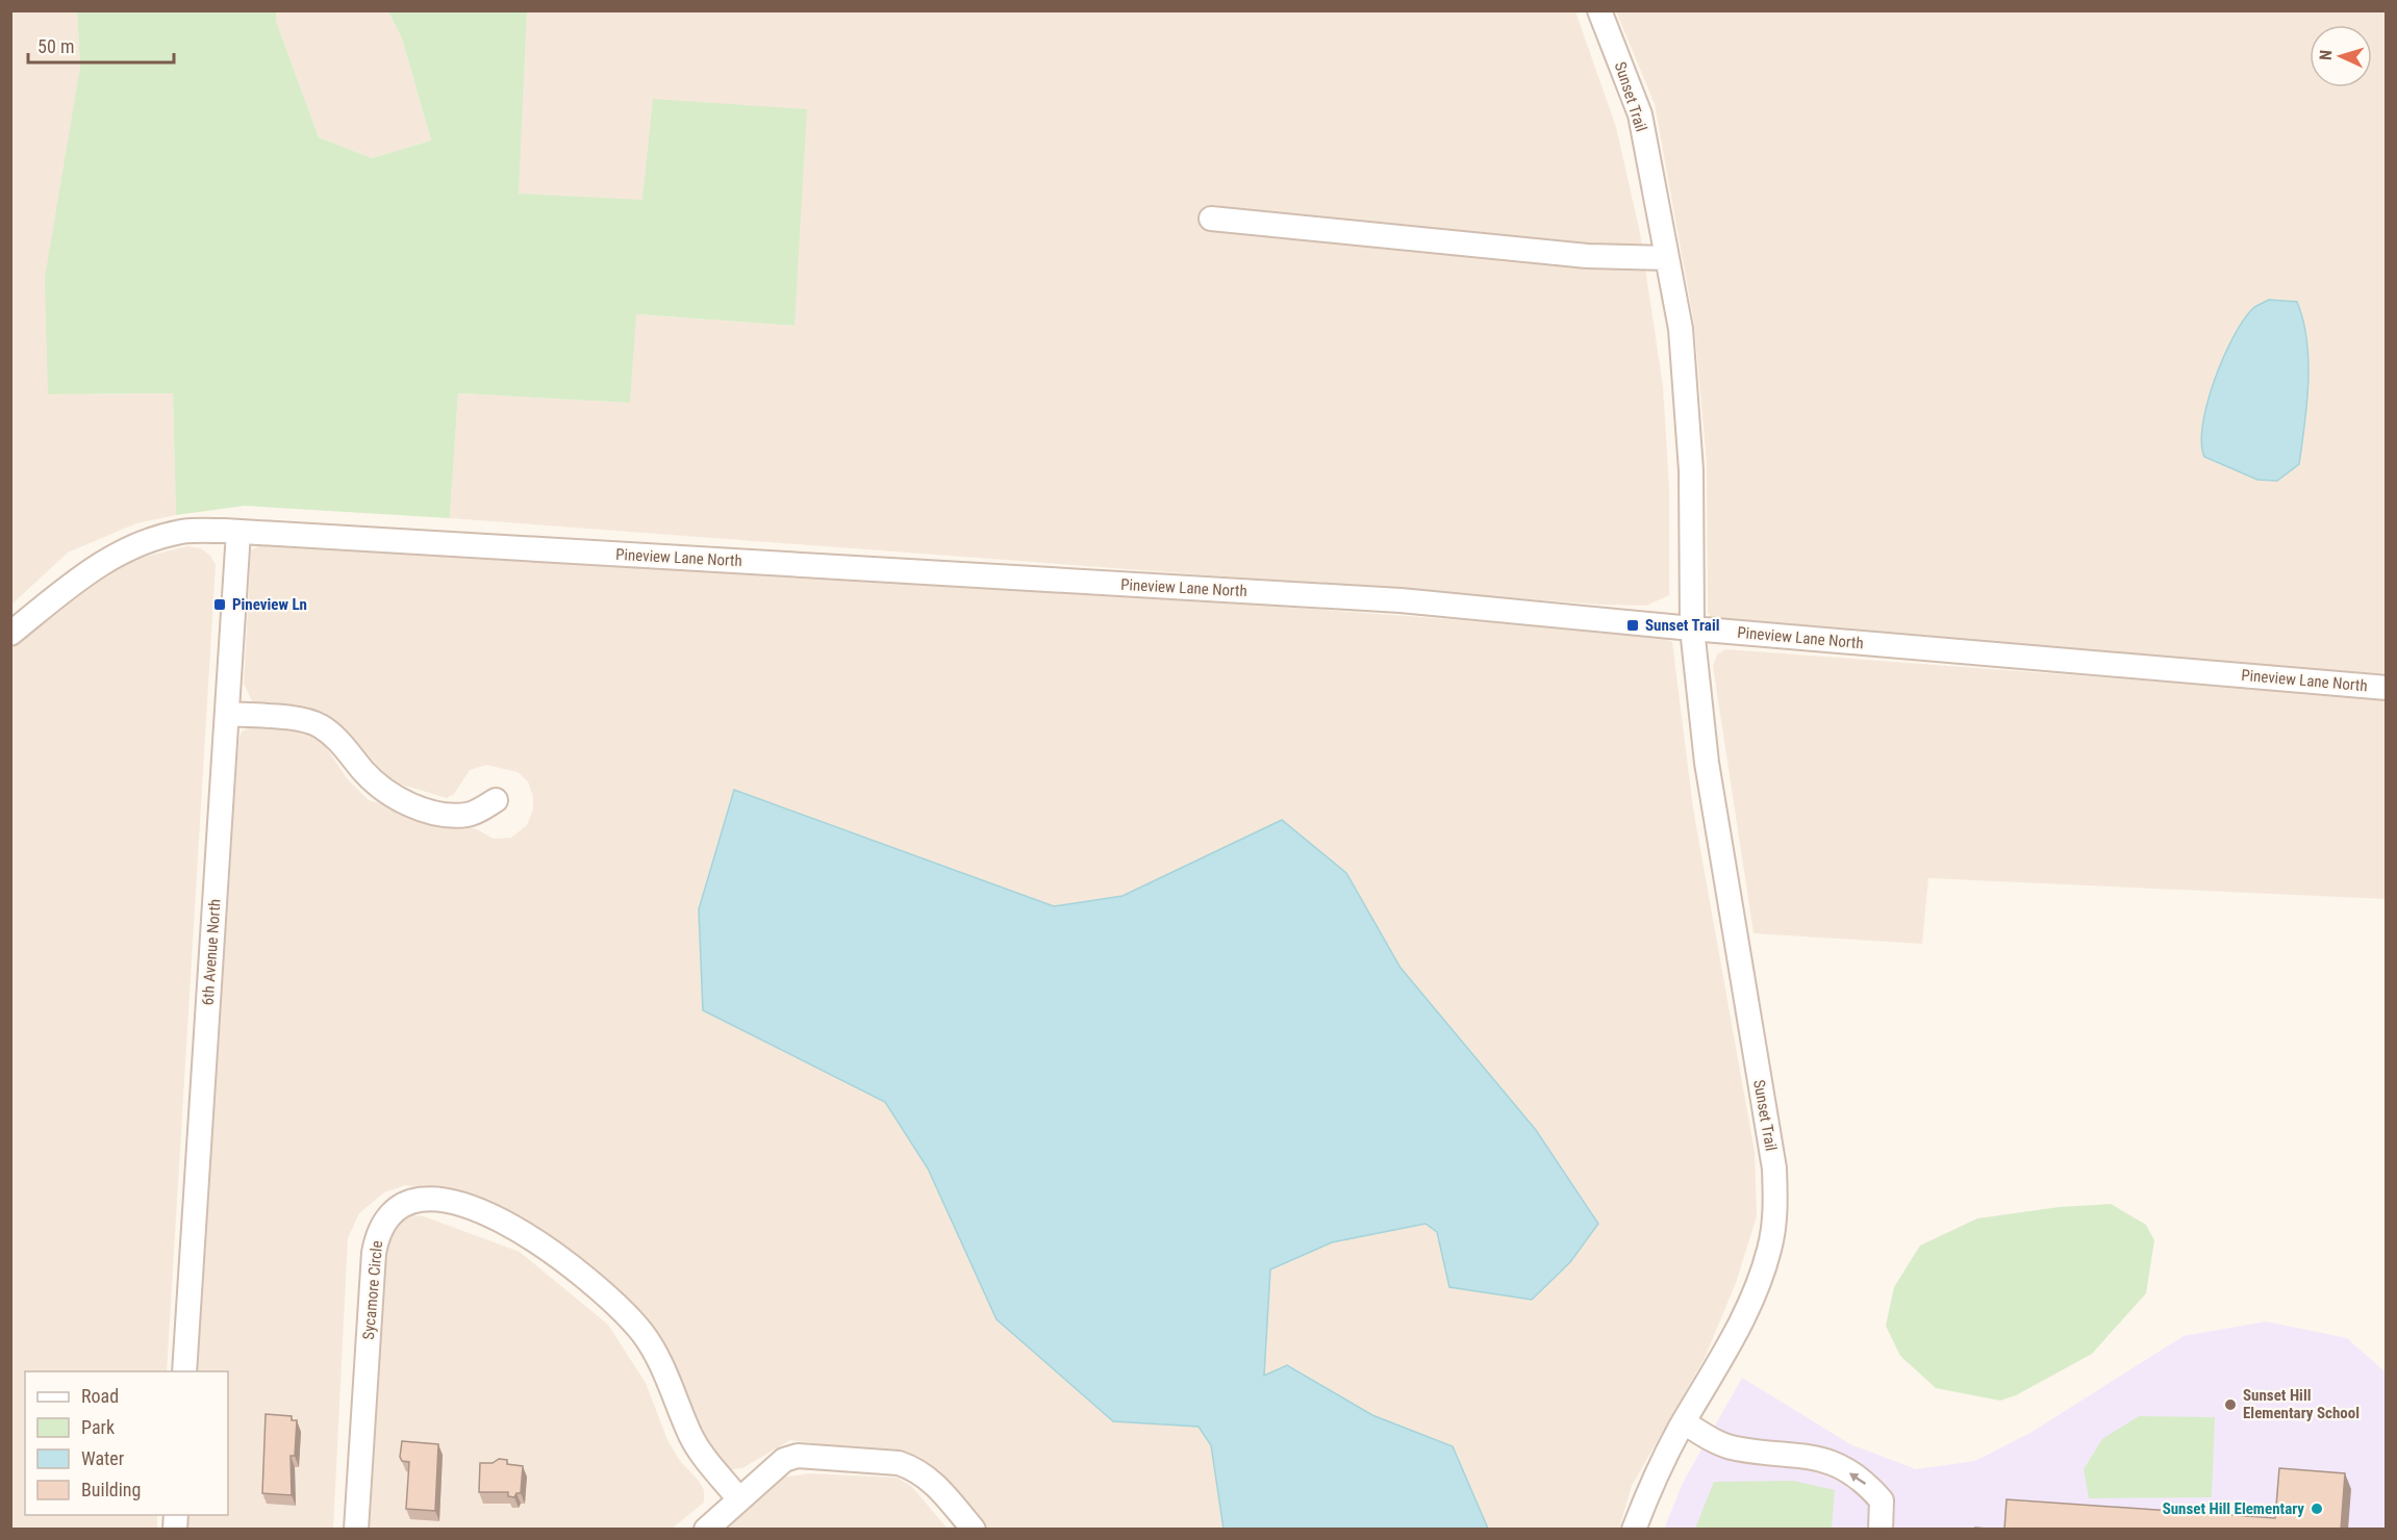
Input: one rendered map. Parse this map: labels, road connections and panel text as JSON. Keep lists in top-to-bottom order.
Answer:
{
  "streets": {
    "street": [
      "Sunset Trail",
      "Pineview Lane North",
      "6th Avenue North",
      "Sycamore Circle"
    ]
  },
  "crossings": [
    ["Sunset Trail", "Pineview Lane North"],
    ["Pineview Lane North", "6th Avenue North"]
  ],
  "places": {
    "transit": ["Pineview Ln", "Sunset Trail"],
    "other": ["Sunset Hill Elementary School", "Sunset Hill Elementary"]
  },
  "legend": [
    "Road",
    "Park",
    "Water",
    "Building"
  ],
  "scale_bar": "50 m",
  "north": "left"
}
